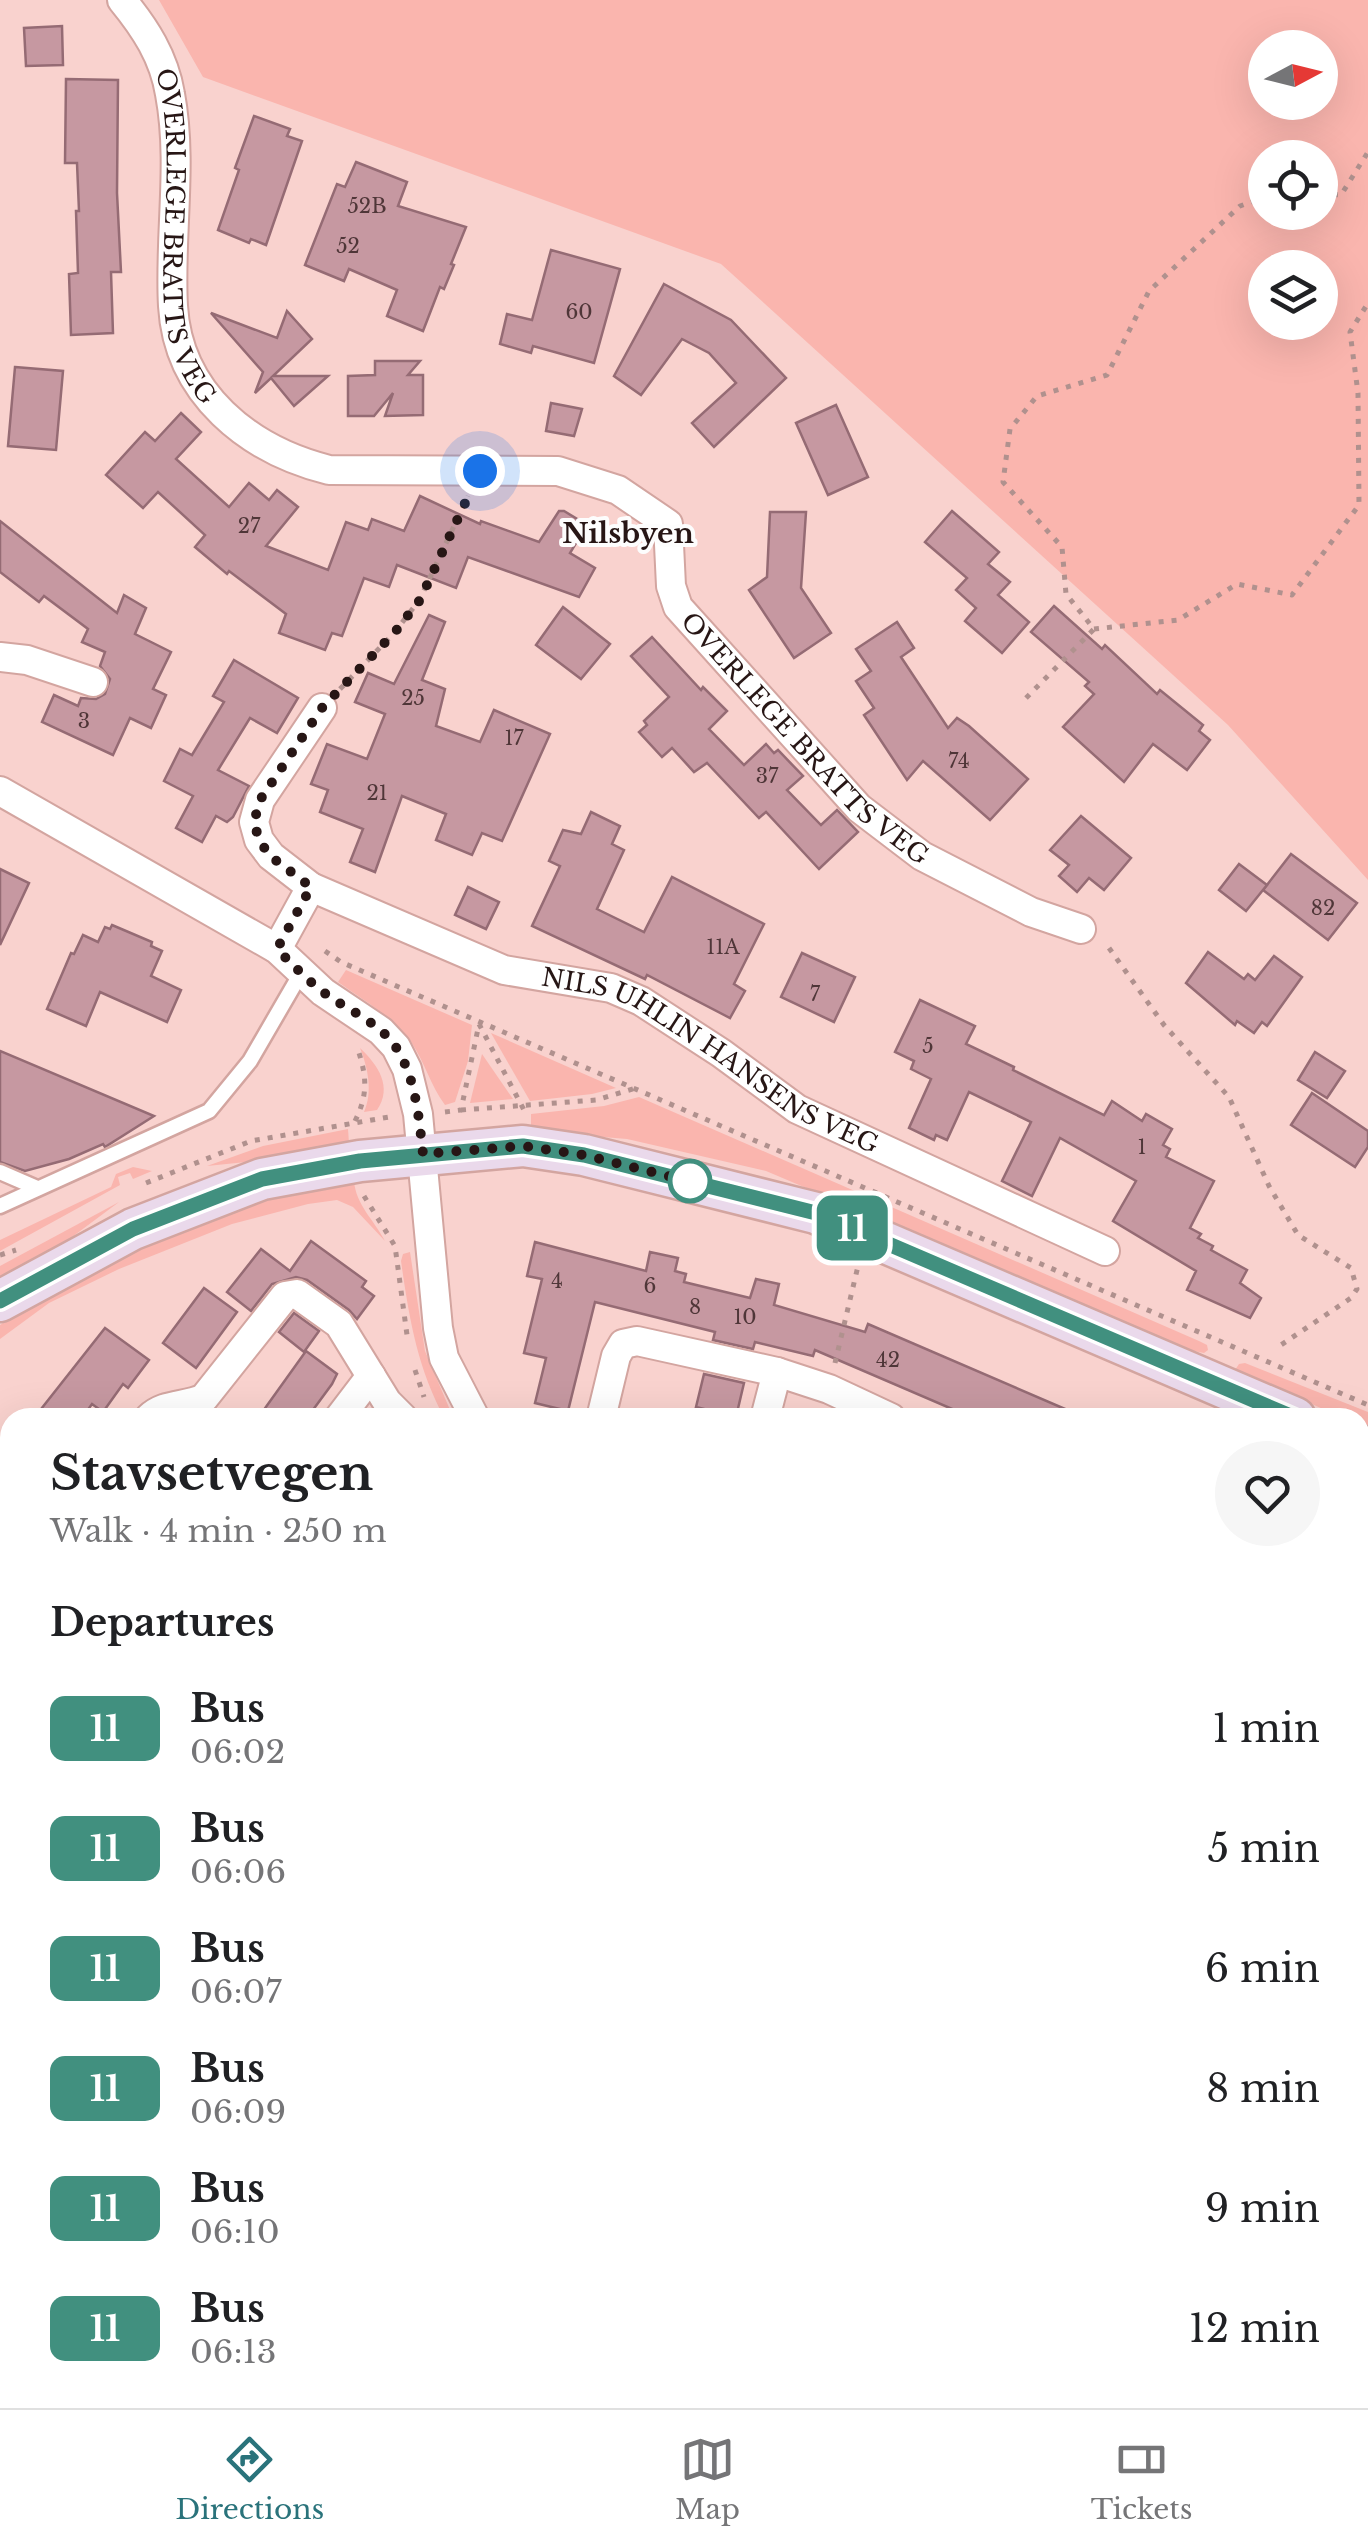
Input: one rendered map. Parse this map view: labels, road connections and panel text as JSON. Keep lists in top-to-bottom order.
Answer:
{
  "streets": {
    "street": ["OVERLEGE BRATTS VEG", "NILS UHLIN HANSENS VEG"]
  },
  "districts": ["Nilsbyen"],
  "lines": ["bus line 11"],
  "house_numbers": [
    "52B",
    "52",
    "60",
    "27",
    "25",
    "3",
    "17",
    "74",
    "37",
    "21",
    "82",
    "11A",
    "7",
    "5",
    "1",
    "4",
    "6",
    "8",
    "10",
    "42"
  ],
  "north": "right",
  "page": {
    "on_map": "11",
    "heading": [
      ["Stavsetvegen", "Walk · 4 min · 250 m"],
      "Departures"
    ],
    "list": [
      {
        "mark": "11",
        "name": "Bus",
        "note": "06:02",
        "value": "1 min"
      },
      {
        "mark": "11",
        "name": "Bus",
        "note": "06:06",
        "value": "5 min"
      },
      {
        "mark": "11",
        "name": "Bus",
        "note": "06:07",
        "value": "6 min"
      },
      {
        "mark": "11",
        "name": "Bus",
        "note": "06:09",
        "value": "8 min"
      },
      {
        "mark": "11",
        "name": "Bus",
        "note": "06:10",
        "value": "9 min"
      },
      {
        "mark": "11",
        "name": "Bus",
        "note": "06:13",
        "value": "12 min"
      }
    ],
    "tabs": ["Directions", "Map", "Tickets"]
  }
}
